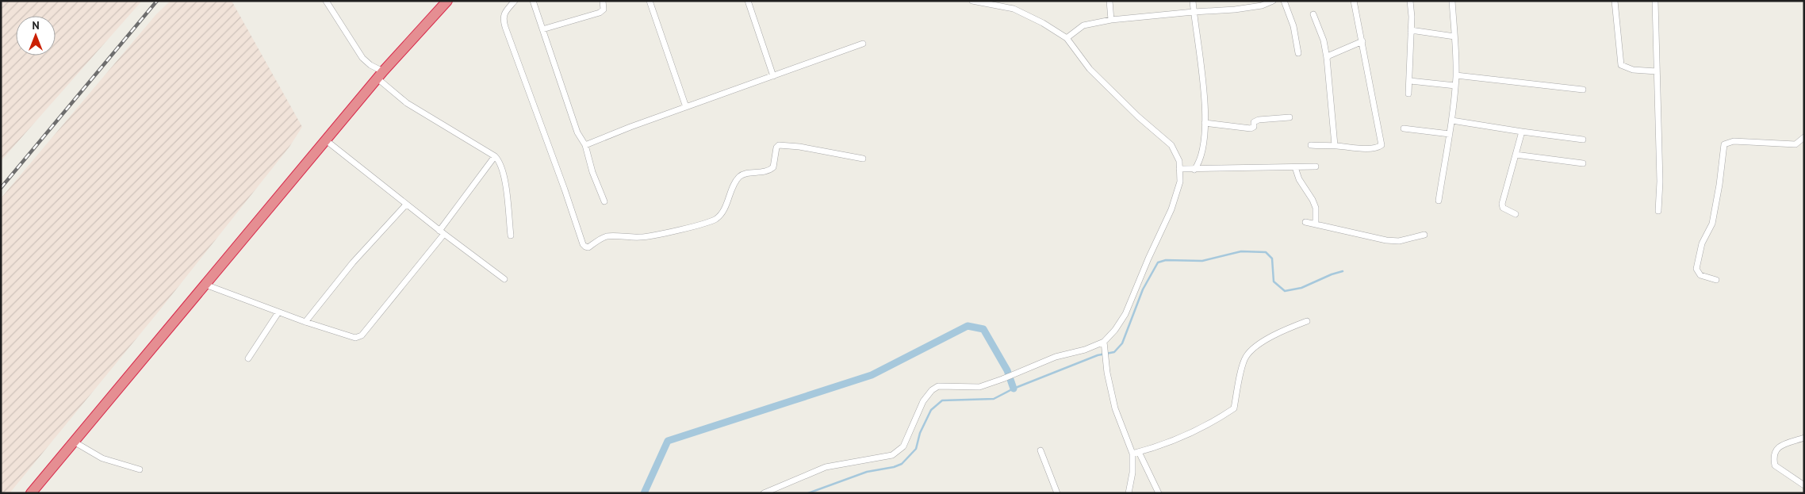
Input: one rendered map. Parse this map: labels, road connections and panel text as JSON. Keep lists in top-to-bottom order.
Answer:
{
  "north": "top"
}
